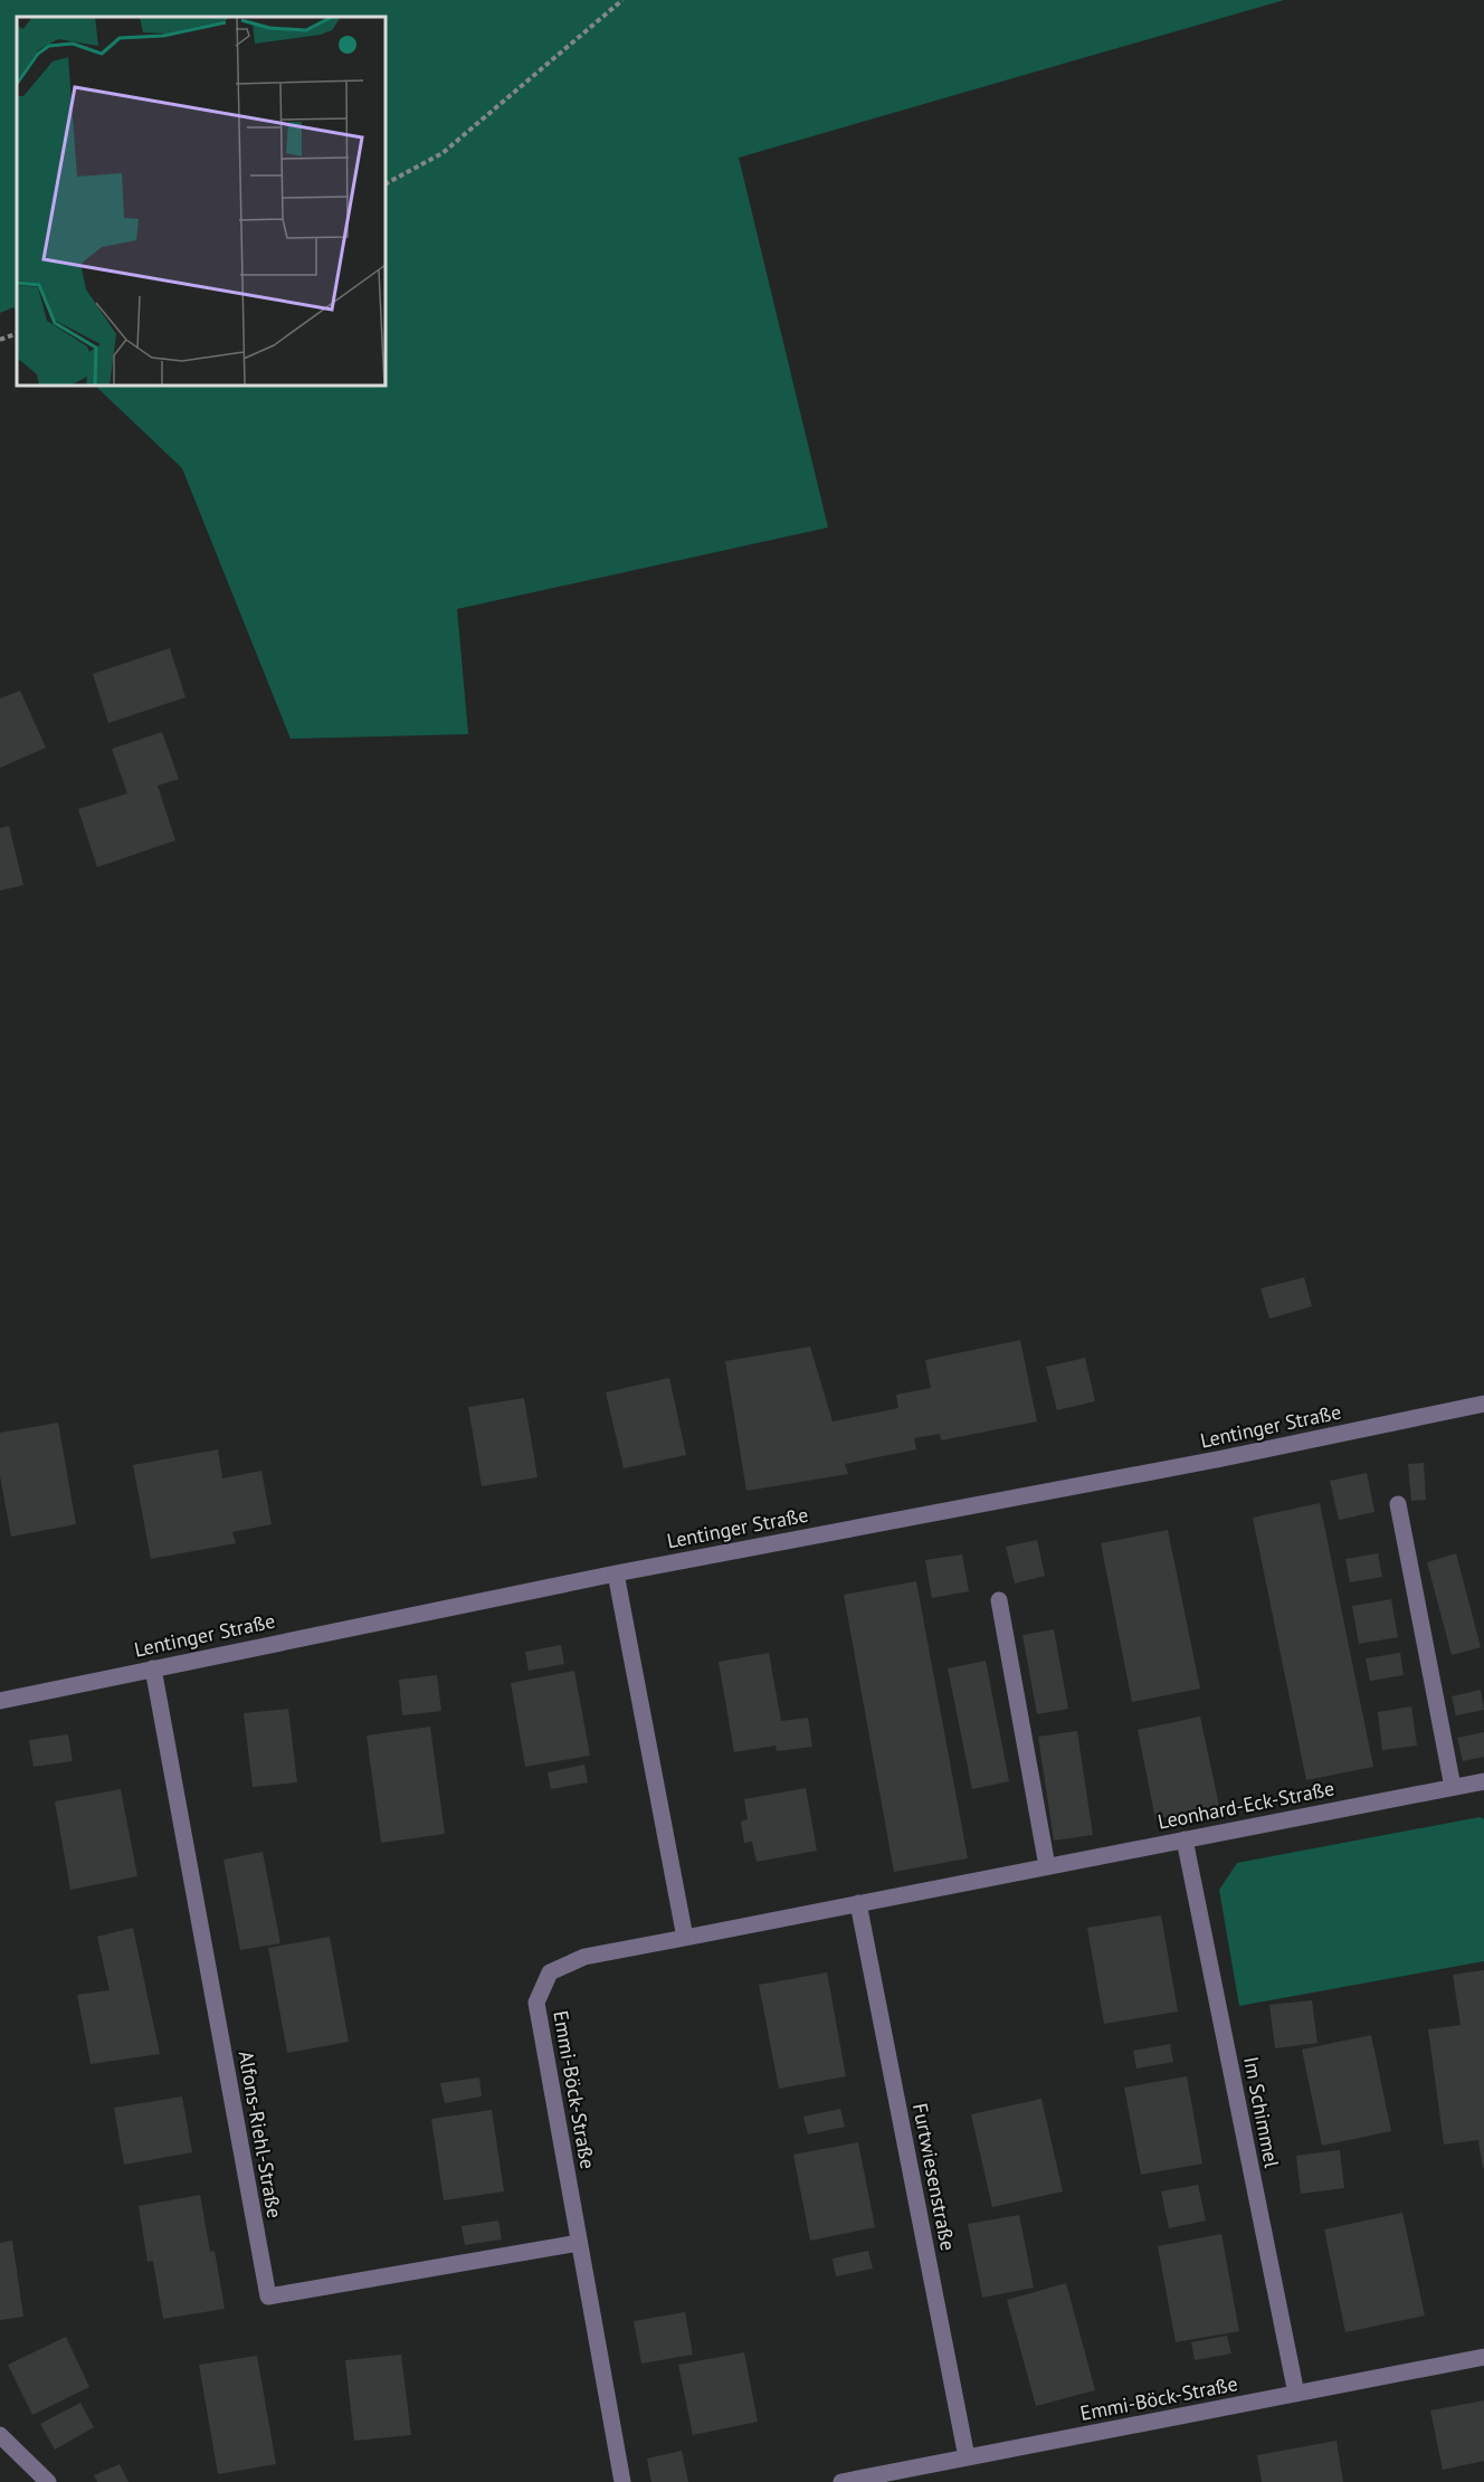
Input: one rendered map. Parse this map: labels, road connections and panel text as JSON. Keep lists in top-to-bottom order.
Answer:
{
  "streets": {
    "street": [
      "Lentinger Straße",
      "Leonhard-Eck-Straße",
      "Emmi-Böck-Straße",
      "Im Schimmel",
      "Alfons-Riehl-Straße",
      "Furtwiesenstraße"
    ]
  },
  "crossings": [
    ["Lentinger Straße", "Alfons-Riehl-Straße"],
    ["Leonhard-Eck-Straße", "Emmi-Böck-Straße"],
    ["Leonhard-Eck-Straße", "Im Schimmel"],
    ["Leonhard-Eck-Straße", "Furtwiesenstraße"],
    ["Emmi-Böck-Straße", "Im Schimmel"],
    ["Emmi-Böck-Straße", "Alfons-Riehl-Straße"],
    ["Emmi-Böck-Straße", "Furtwiesenstraße"]
  ]
}
